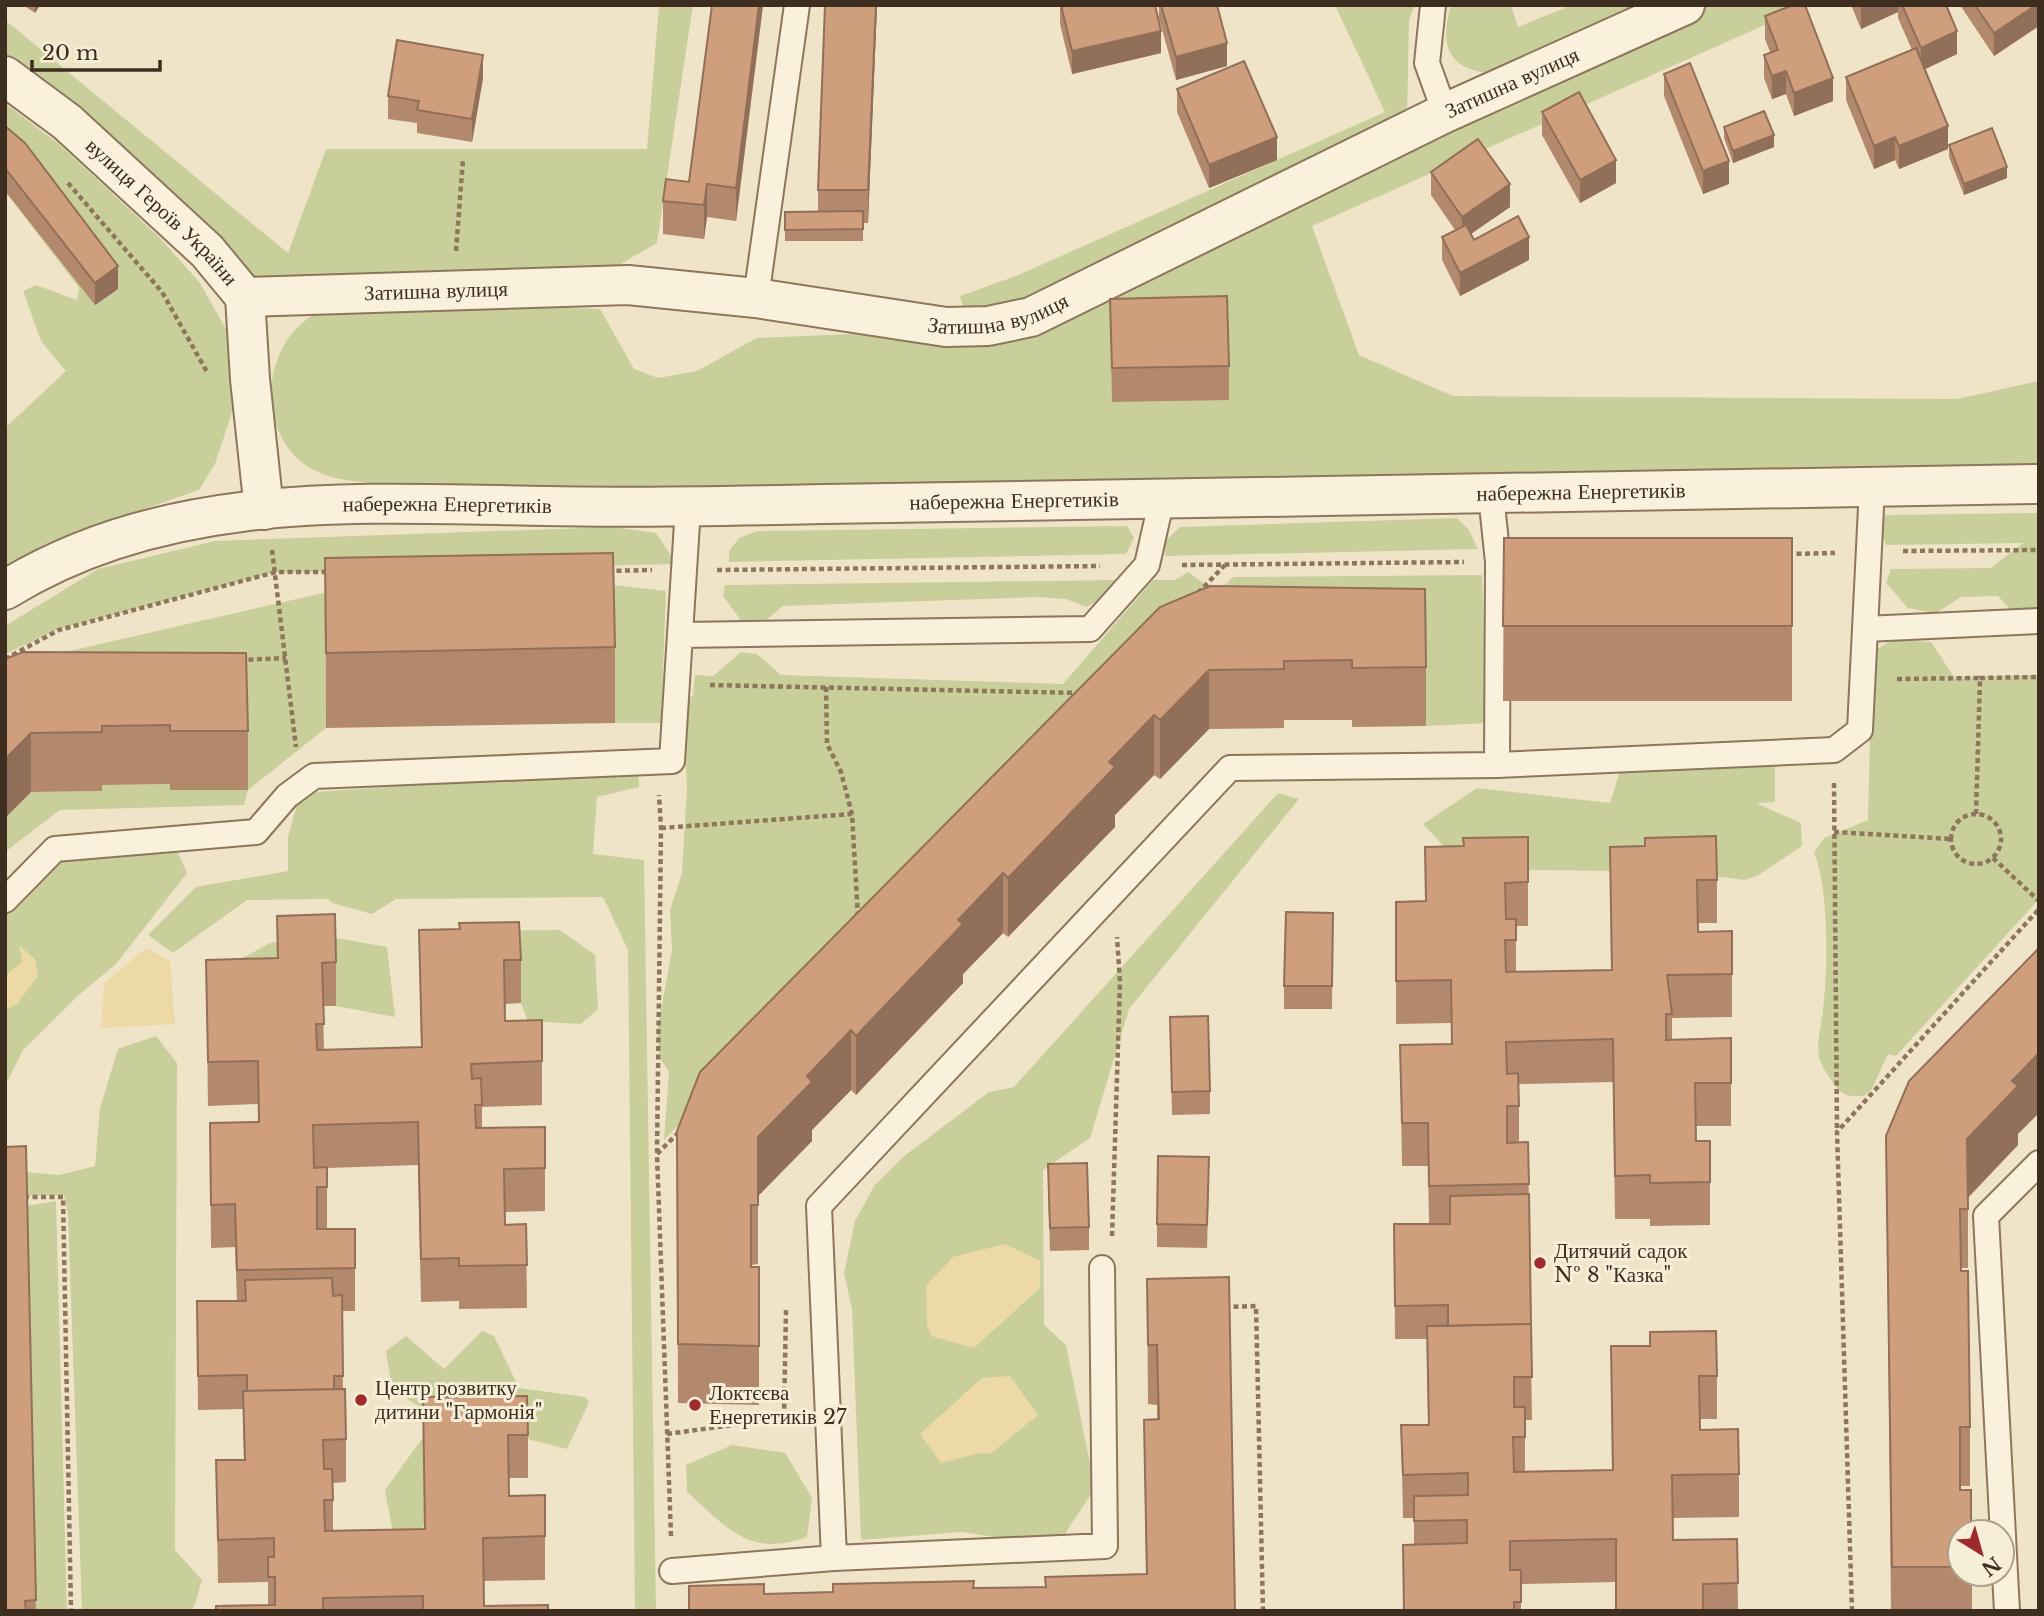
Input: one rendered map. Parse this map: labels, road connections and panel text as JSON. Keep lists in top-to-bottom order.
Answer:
{
  "streets": {
    "street": ["Затишна вулиця", "вулиця Героїв України", "набережна Енергетиків"]
  },
  "crossings": [
    ["Затишна вулиця", "вулиця Героїв України"],
    ["вулиця Героїв України", "набережна Енергетиків"]
  ],
  "places": ["Дитячий садок № 8 \"Казка\"", "Центр розвитку дитини \"Гармонія\"", "Локтєєва Енергетиків 27"],
  "scale_bar": "20 m",
  "north": "bottom right"
}
